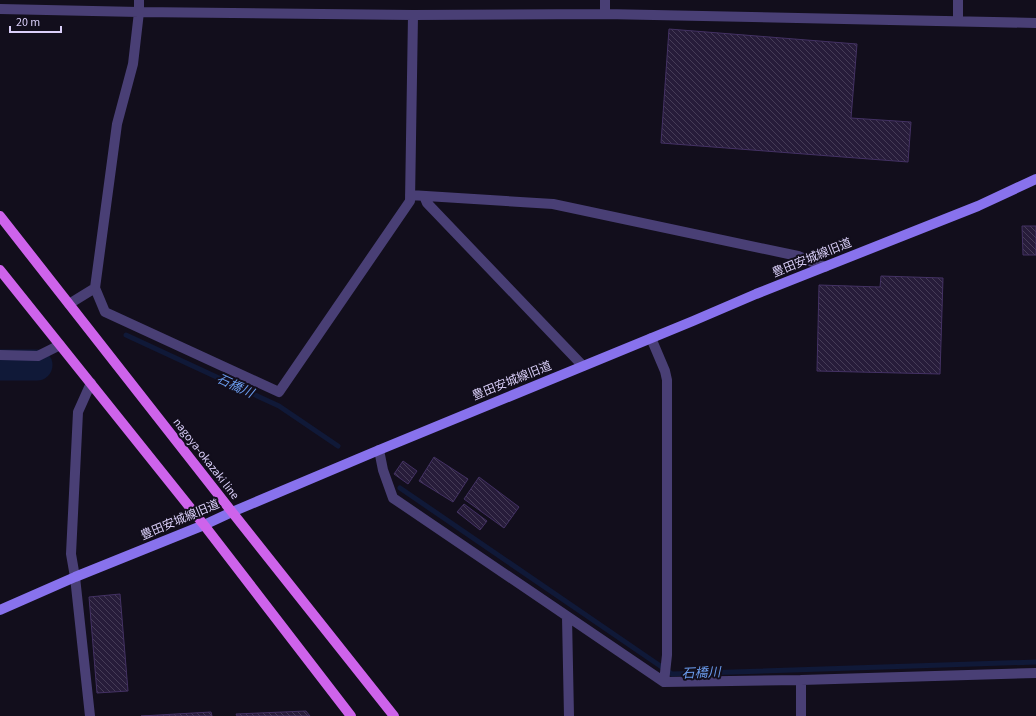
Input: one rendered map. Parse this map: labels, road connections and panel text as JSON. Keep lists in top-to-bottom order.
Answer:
{
  "streets": {
    "main road": ["nagoya-okazaki line"],
    "street": ["豊田安城線旧道"]
  },
  "crossings": [
    ["豊田安城線旧道", "nagoya-okazaki line"]
  ],
  "water": ["石橋川"],
  "scale_bar": "20 m"
}
